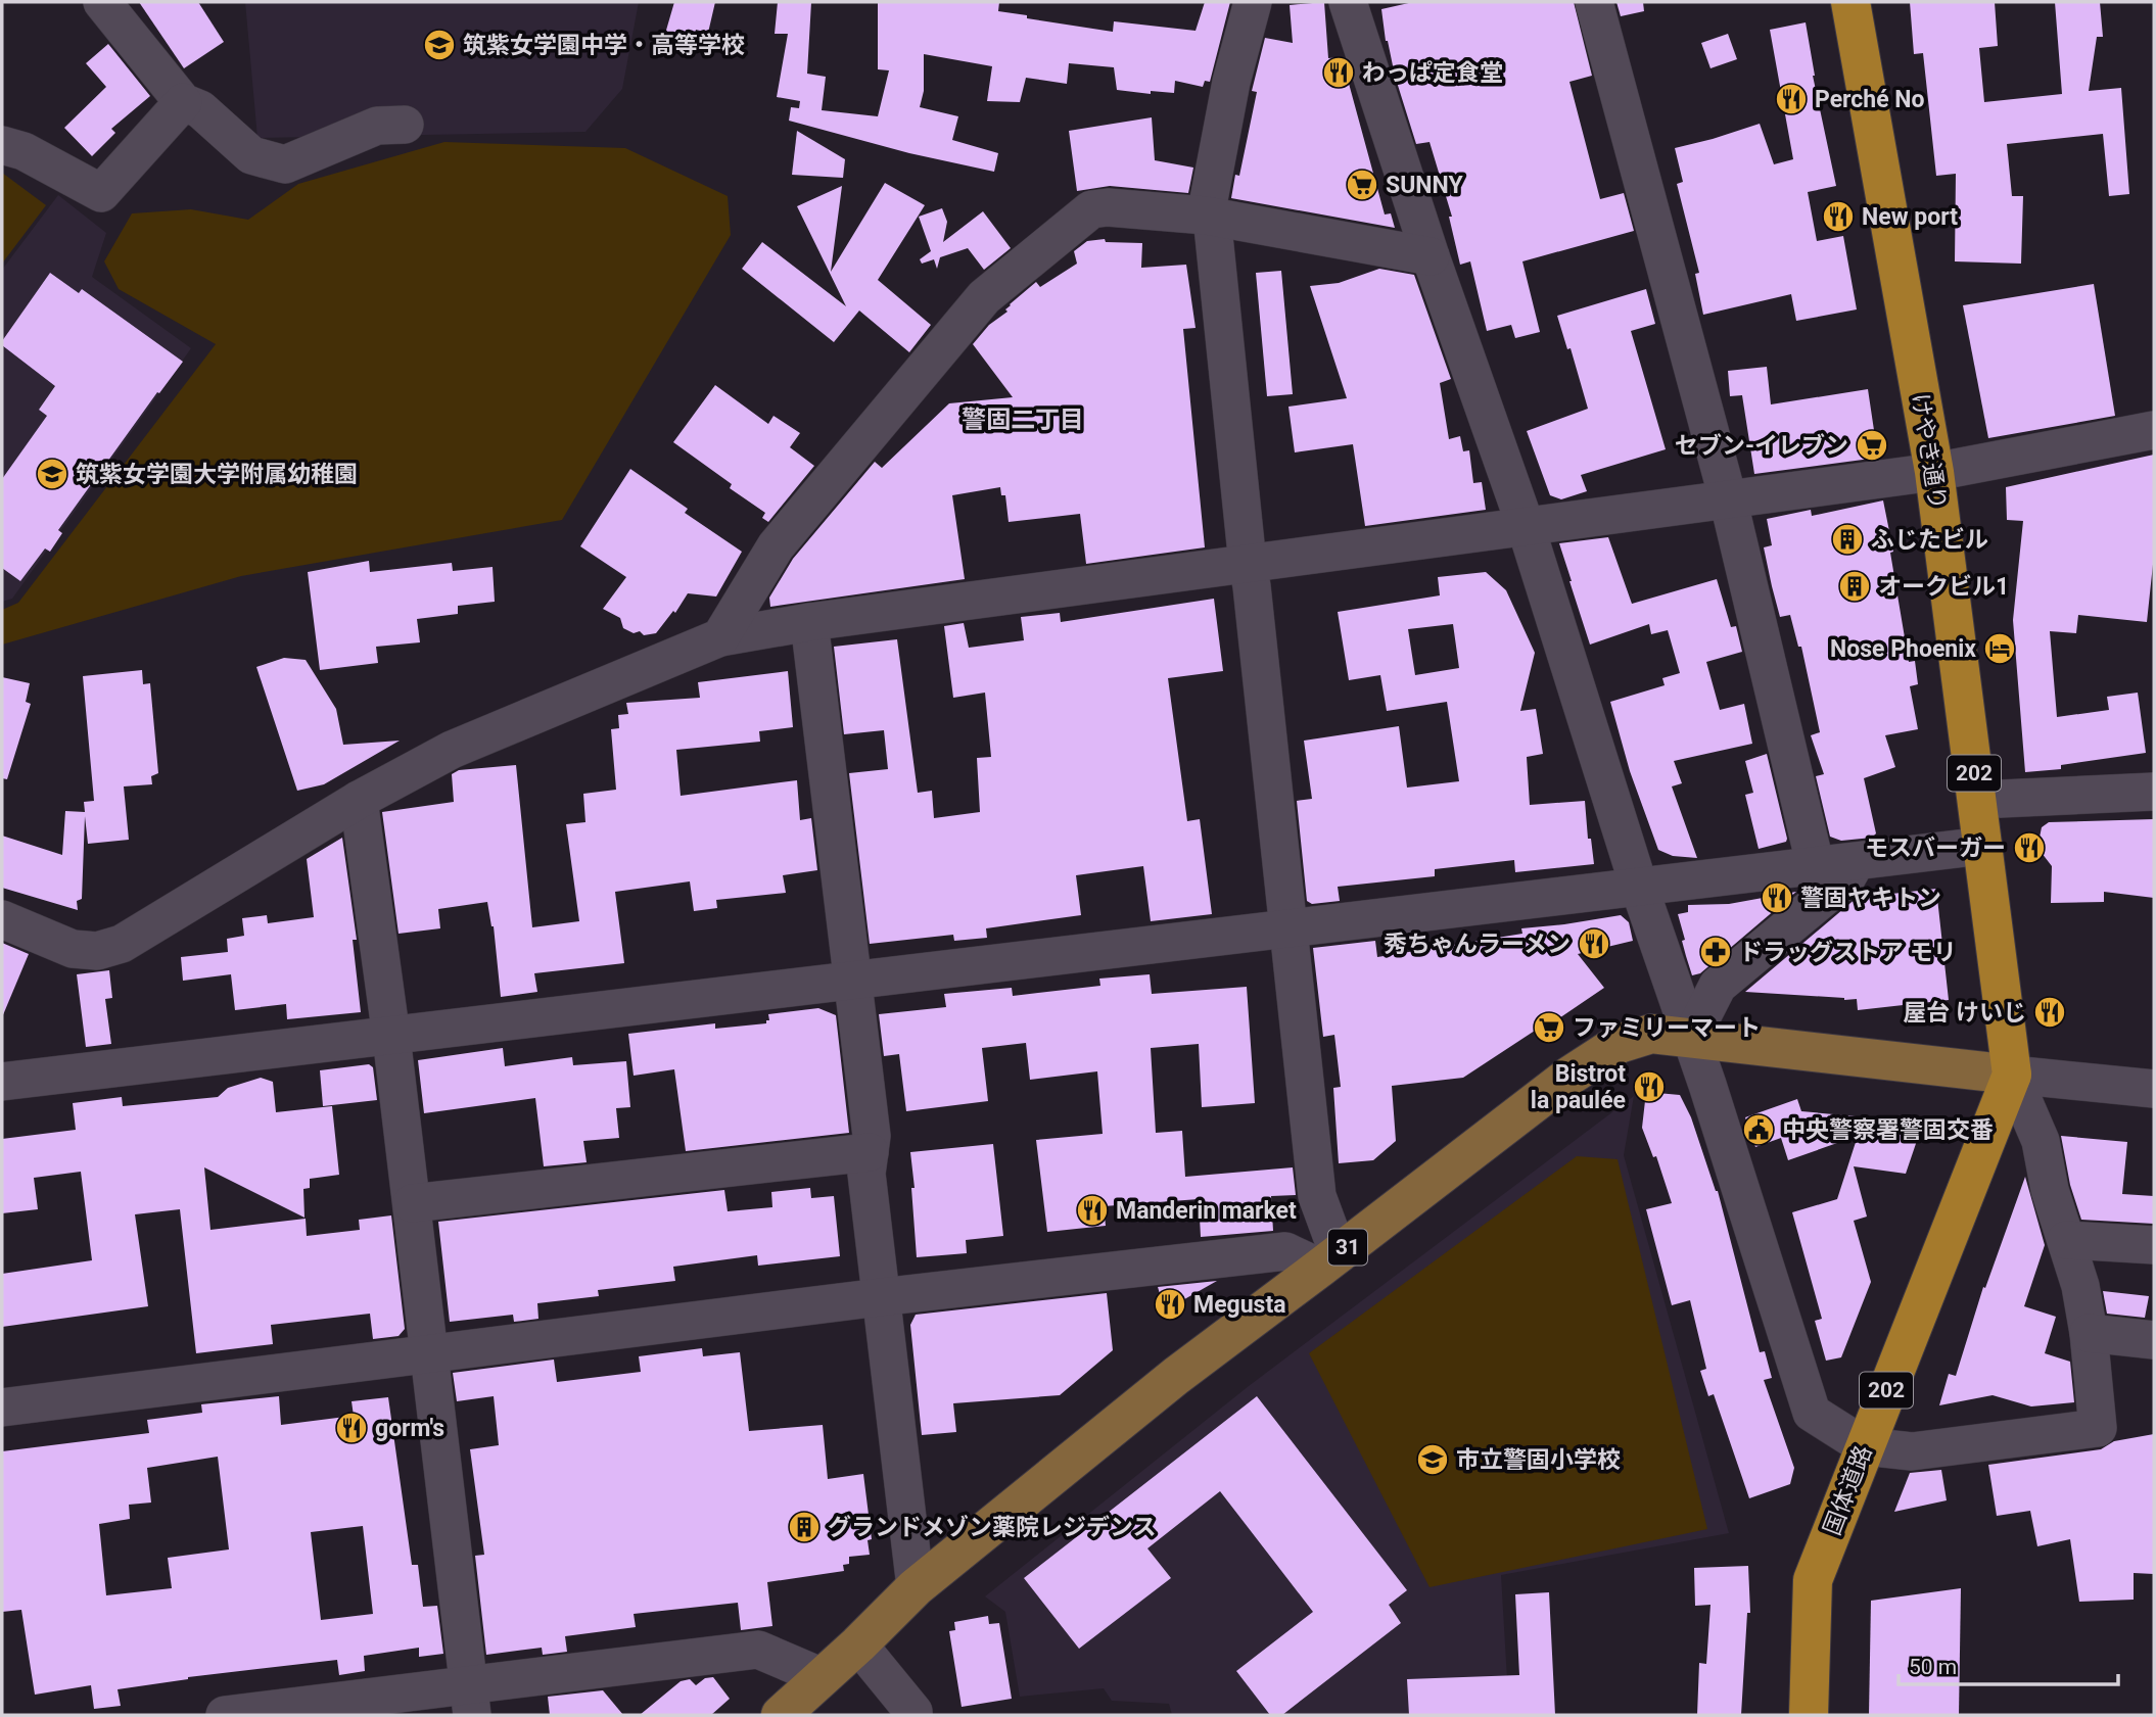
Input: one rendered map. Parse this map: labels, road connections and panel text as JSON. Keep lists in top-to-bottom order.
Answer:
{
  "streets": {
    "highway": ["けやき通り", "202", "国体道路"],
    "main road": ["31"]
  },
  "crossings": [
    ["けやき通り", "31"],
    ["けやき通り", "国体道路"],
    ["31", "国体道路"]
  ],
  "districts": ["警固二丁目"],
  "places": {
    "school or university": ["筑紫女学園中学・高等学校", "筑紫女学園大学附属幼稚園", "市立警固小学校"],
    "restaurant": [
      "わっぱ定食堂",
      "Perché No",
      "New port",
      "モスバーガー",
      "警固ヤキトン",
      "秀ちゃんラーメン",
      "屋台 けいじ",
      "Bistrot la paulée",
      "Manderin market",
      "Megusta",
      "gorm's"
    ],
    "supermarket": ["SUNNY", "セブン-イレブン", "ファミリーマート"],
    "building": ["ふじたビル", "オークビル1", "グランドメゾン薬院レジデンス"],
    "hotel": ["Nose Phoenix"],
    "pharmacy": ["ドラッグストア モリ"],
    "public building": ["中央警察署警固交番"]
  },
  "scale_bar": "50 m"
}
